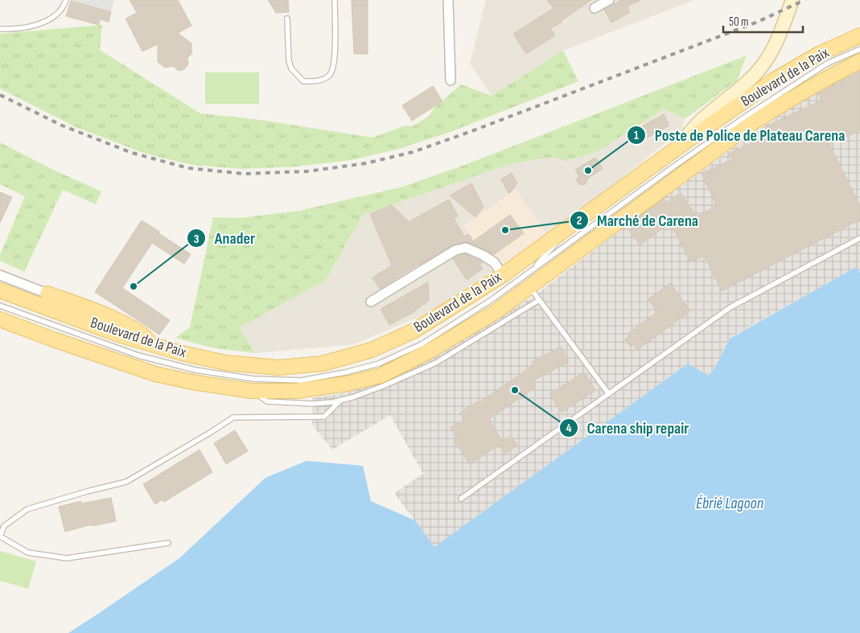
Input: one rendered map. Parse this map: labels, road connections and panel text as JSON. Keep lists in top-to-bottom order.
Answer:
{
  "streets": {
    "main road": ["Boulevard de la Paix"]
  },
  "water": ["Ébrié Lagoon"],
  "places": [
    "Poste de Police de Plateau Carena",
    "Marché de Carena",
    "Anader",
    "Carena ship repair"
  ],
  "scale_bar": "50 m"
}
